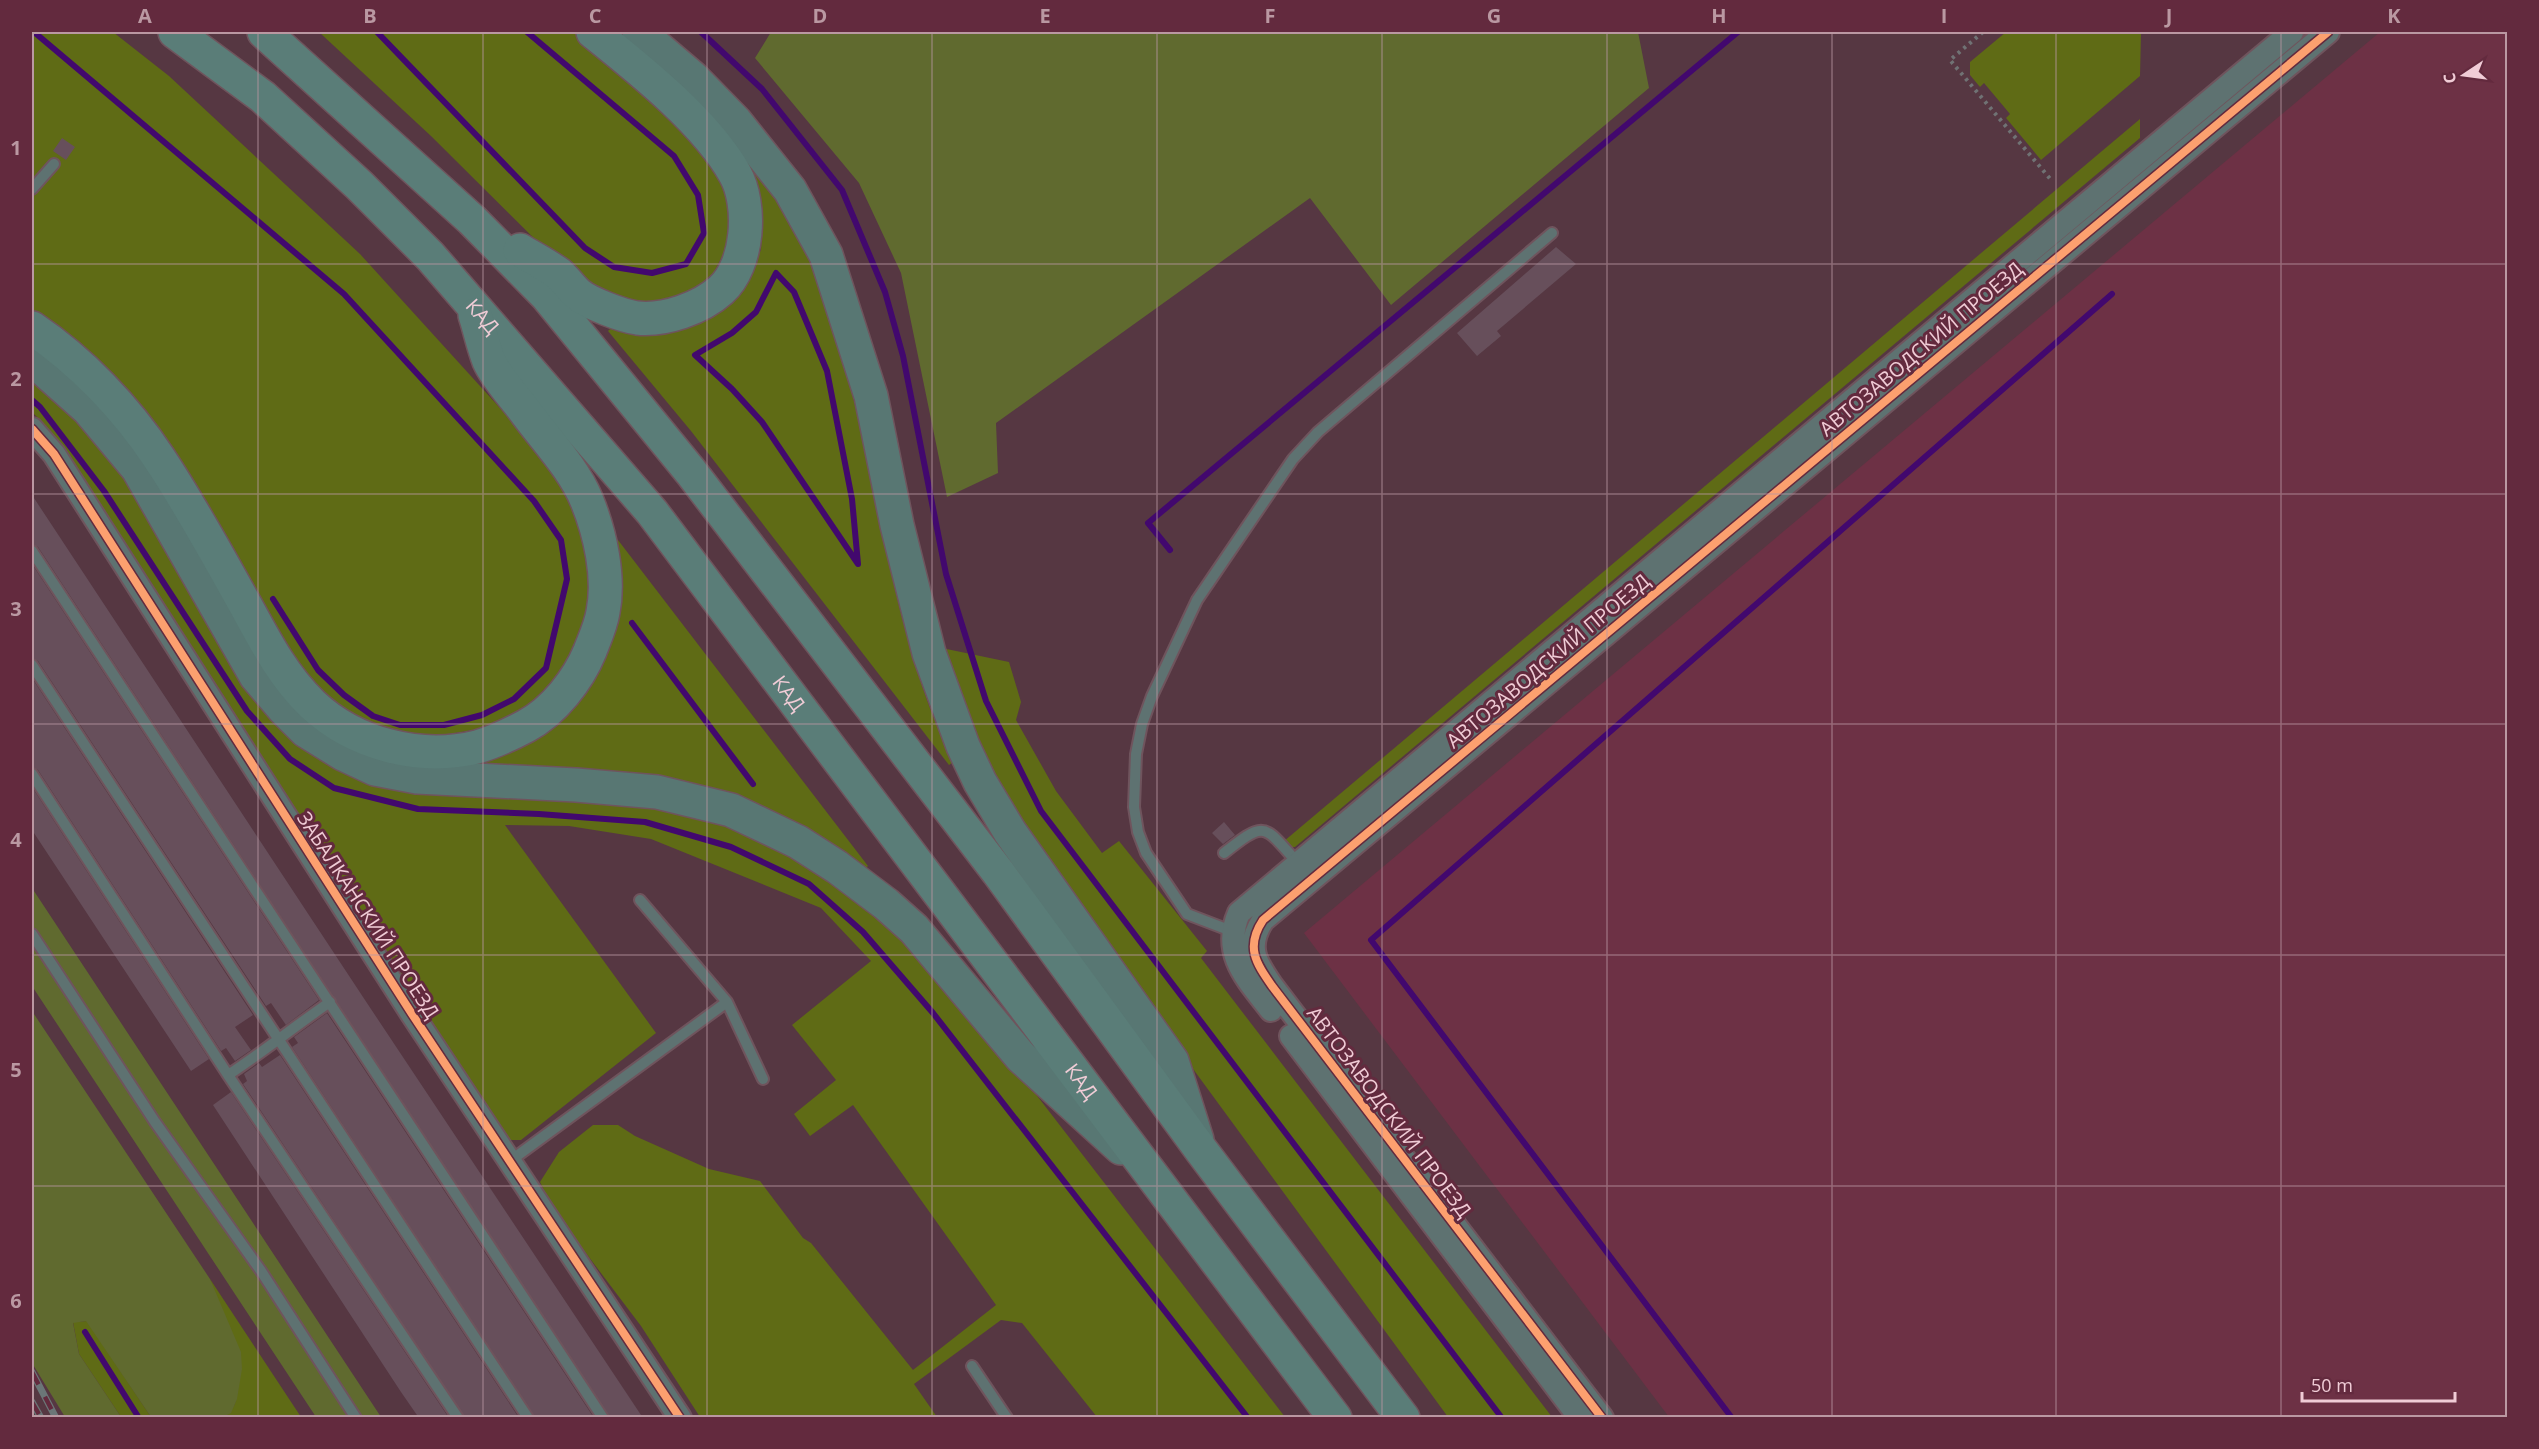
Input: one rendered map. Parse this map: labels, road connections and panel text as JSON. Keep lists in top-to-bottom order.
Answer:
{
  "streets": {
    "highway": ["КАД"],
    "street": ["АВТОЗАВОДСКИЙ ПРОЕЗД", "ЗАБАЛКАНСКИЙ ПРОЕЗД"]
  },
  "scale_bar": "50 m",
  "north": "left",
  "grid": {
    "columns": [
      "A",
      "B",
      "C",
      "D",
      "E",
      "F",
      "G",
      "H",
      "I",
      "J",
      "K"
    ],
    "rows": [
      "1",
      "2",
      "3",
      "4",
      "5",
      "6"
    ]
  }
}
